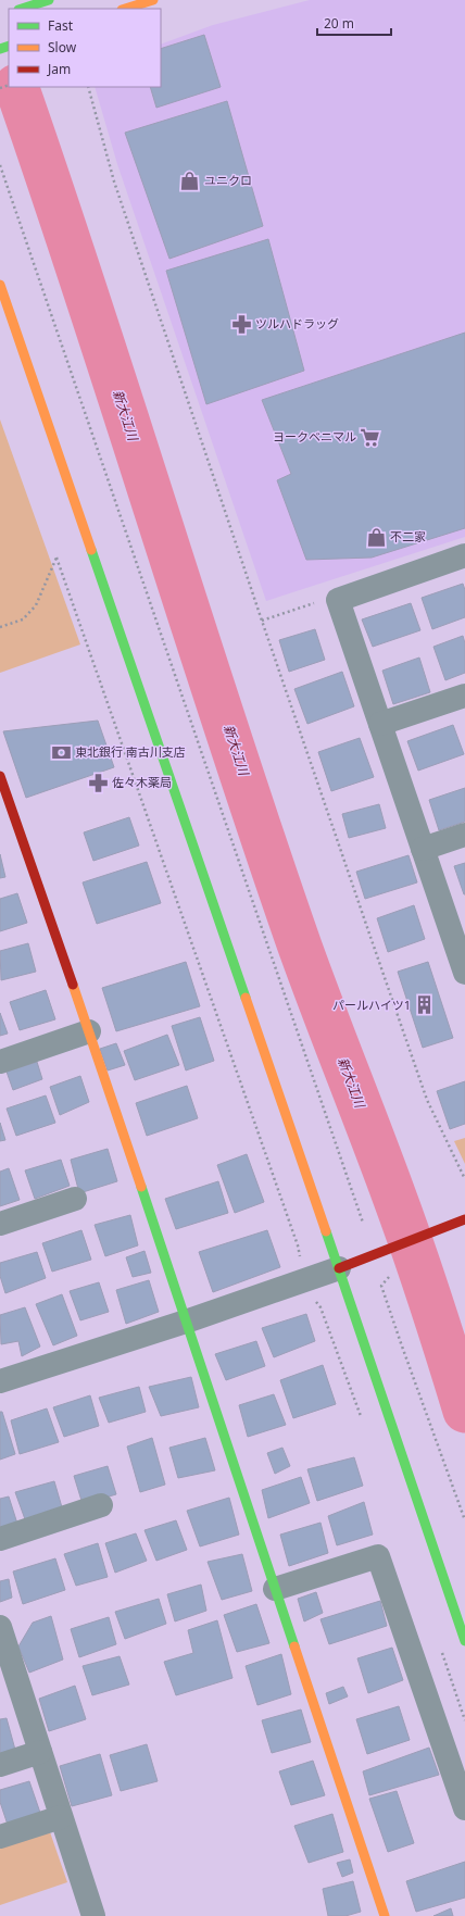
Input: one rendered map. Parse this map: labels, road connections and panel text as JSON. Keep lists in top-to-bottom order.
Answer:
{
  "water": ["新大江川"],
  "places": {
    "shop": ["ユニクロ", "不二家"],
    "pharmacy": ["ツルハドラッグ", "佐々木薬局"],
    "supermarket": ["ヨークベニマル"],
    "bank": ["東北銀行 南古川支店"],
    "building": ["パールハイツ1"]
  },
  "legend": ["Fast", "Slow", "Jam"],
  "scale_bar": "20 m"
}
